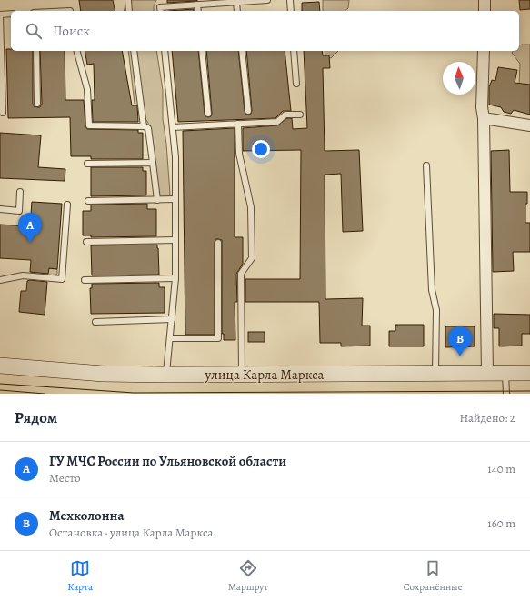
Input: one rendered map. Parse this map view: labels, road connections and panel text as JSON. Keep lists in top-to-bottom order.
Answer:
{
  "streets": {
    "main road": ["улица Карла Маркса"]
  },
  "north": "top",
  "page": {
    "search": "Поиск",
    "pins": ["A", "B"],
    "heading": ["Рядом", "Найдено: 2"],
    "list": [
      {
        "mark": "A",
        "name": "ГУ МЧС России по Ульяновской области",
        "note": "Место",
        "value": "140 m"
      },
      {
        "mark": "B",
        "name": "Мехколонна",
        "note": "Остановка · улица Карла Маркса",
        "value": "160 m"
      }
    ],
    "nav": ["Карта", "Маршрут", "Сохранённые"]
  }
}
